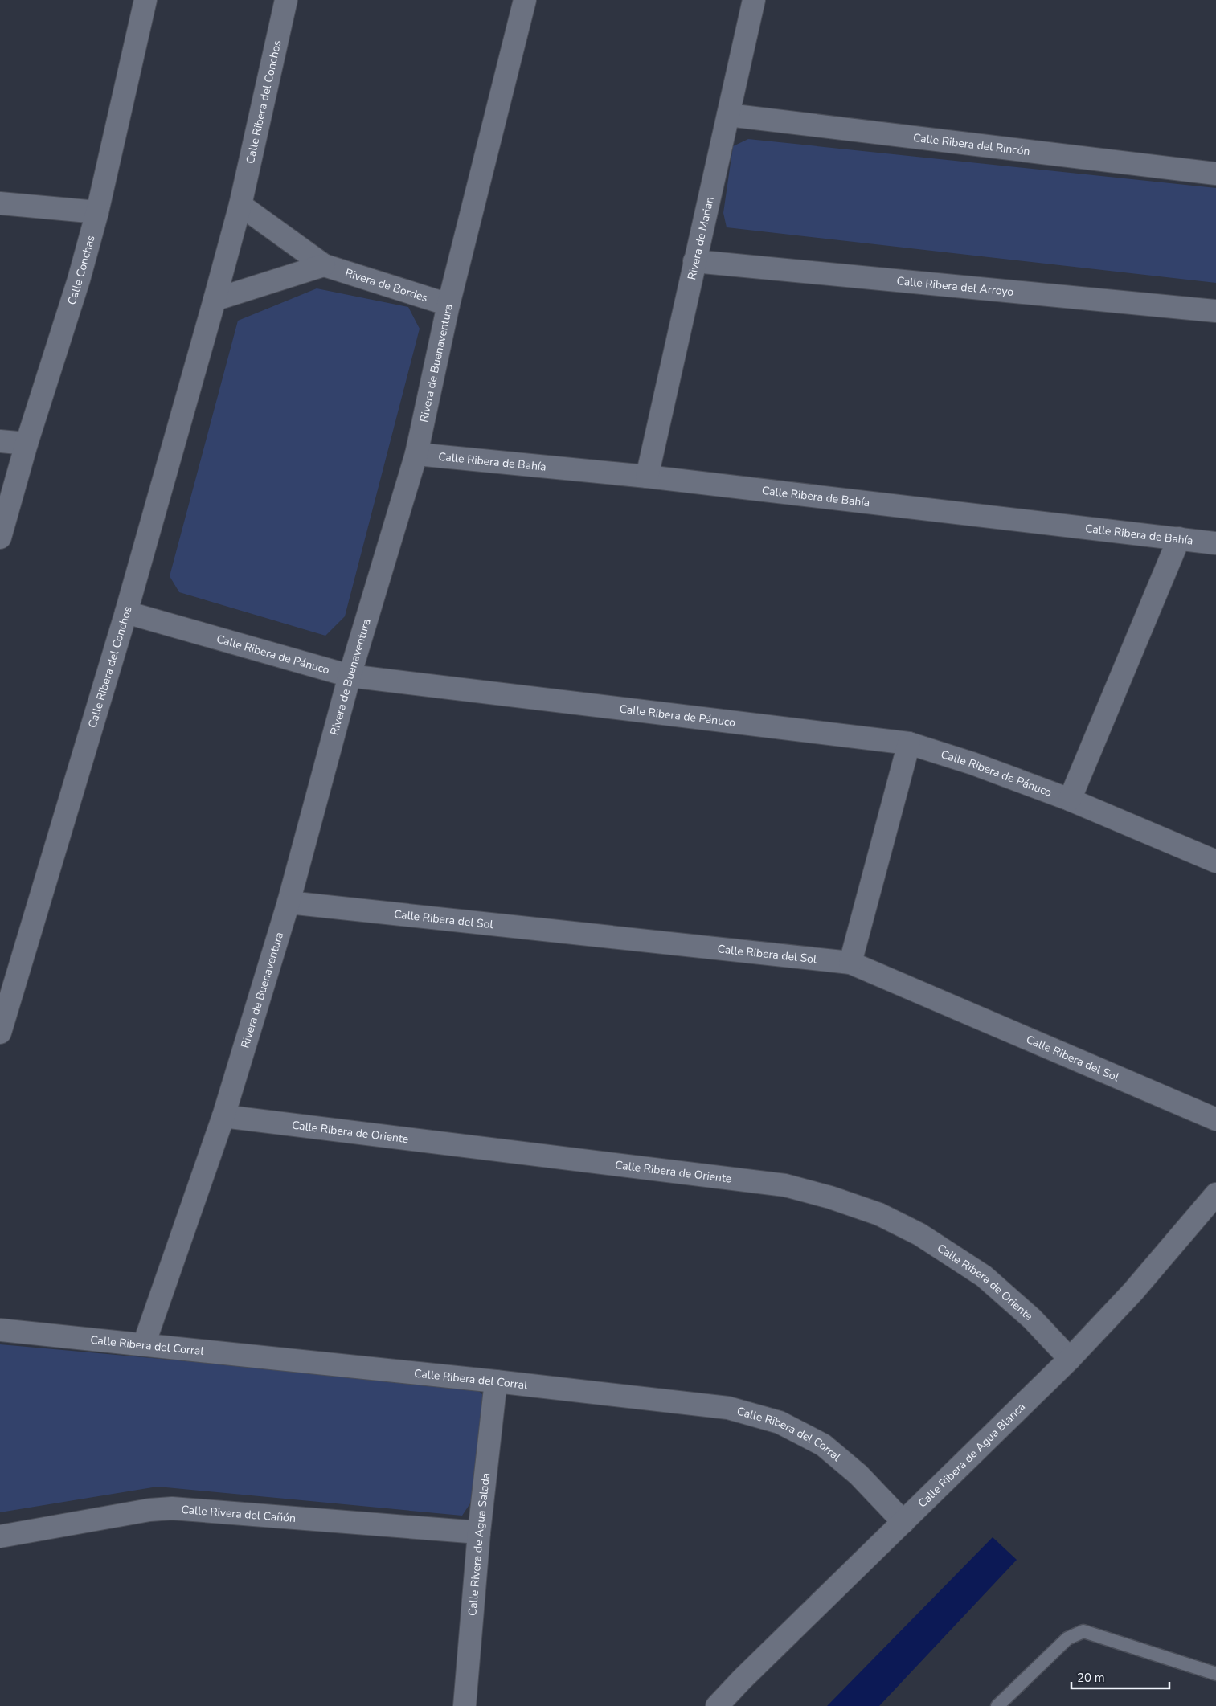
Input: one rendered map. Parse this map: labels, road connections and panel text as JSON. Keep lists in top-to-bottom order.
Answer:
{
  "streets": {
    "street": [
      "Calle Ribera del Conchos",
      "Calle Ribera del Rincón",
      "Rivera de Marian",
      "Calle Conchas",
      "Rivera de Bordes",
      "Calle Ribera del Arroyo",
      "Rivera de Buenaventura",
      "Calle Ribera de Bahía",
      "Calle Ribera de Pánuco",
      "Calle Ribera del Sol",
      "Calle Ribera de Oriente",
      "Calle Ribera del Corral",
      "Calle Ribera de Agua Blanca",
      "Calle Rivera del Cañón",
      "Calle Rivera de Agua Salada"
    ]
  },
  "crossings": [
    ["Calle Ribera del Conchos", "Rivera de Bordes"],
    ["Calle Ribera del Conchos", "Calle Ribera de Pánuco"],
    ["Calle Ribera del Rincón", "Rivera de Marian"],
    ["Rivera de Marian", "Calle Ribera del Arroyo"],
    ["Rivera de Marian", "Calle Ribera de Bahía"],
    ["Rivera de Bordes", "Rivera de Buenaventura"],
    ["Rivera de Buenaventura", "Calle Ribera de Bahía"],
    ["Rivera de Buenaventura", "Calle Ribera de Pánuco"],
    ["Rivera de Buenaventura", "Calle Ribera del Sol"],
    ["Rivera de Buenaventura", "Calle Ribera de Oriente"],
    ["Rivera de Buenaventura", "Calle Ribera del Corral"],
    ["Calle Ribera de Oriente", "Calle Ribera de Agua Blanca"],
    ["Calle Ribera del Corral", "Calle Ribera de Agua Blanca"],
    ["Calle Ribera del Corral", "Calle Rivera de Agua Salada"],
    ["Calle Rivera del Cañón", "Calle Rivera de Agua Salada"]
  ],
  "scale_bar": "20 m"
}
